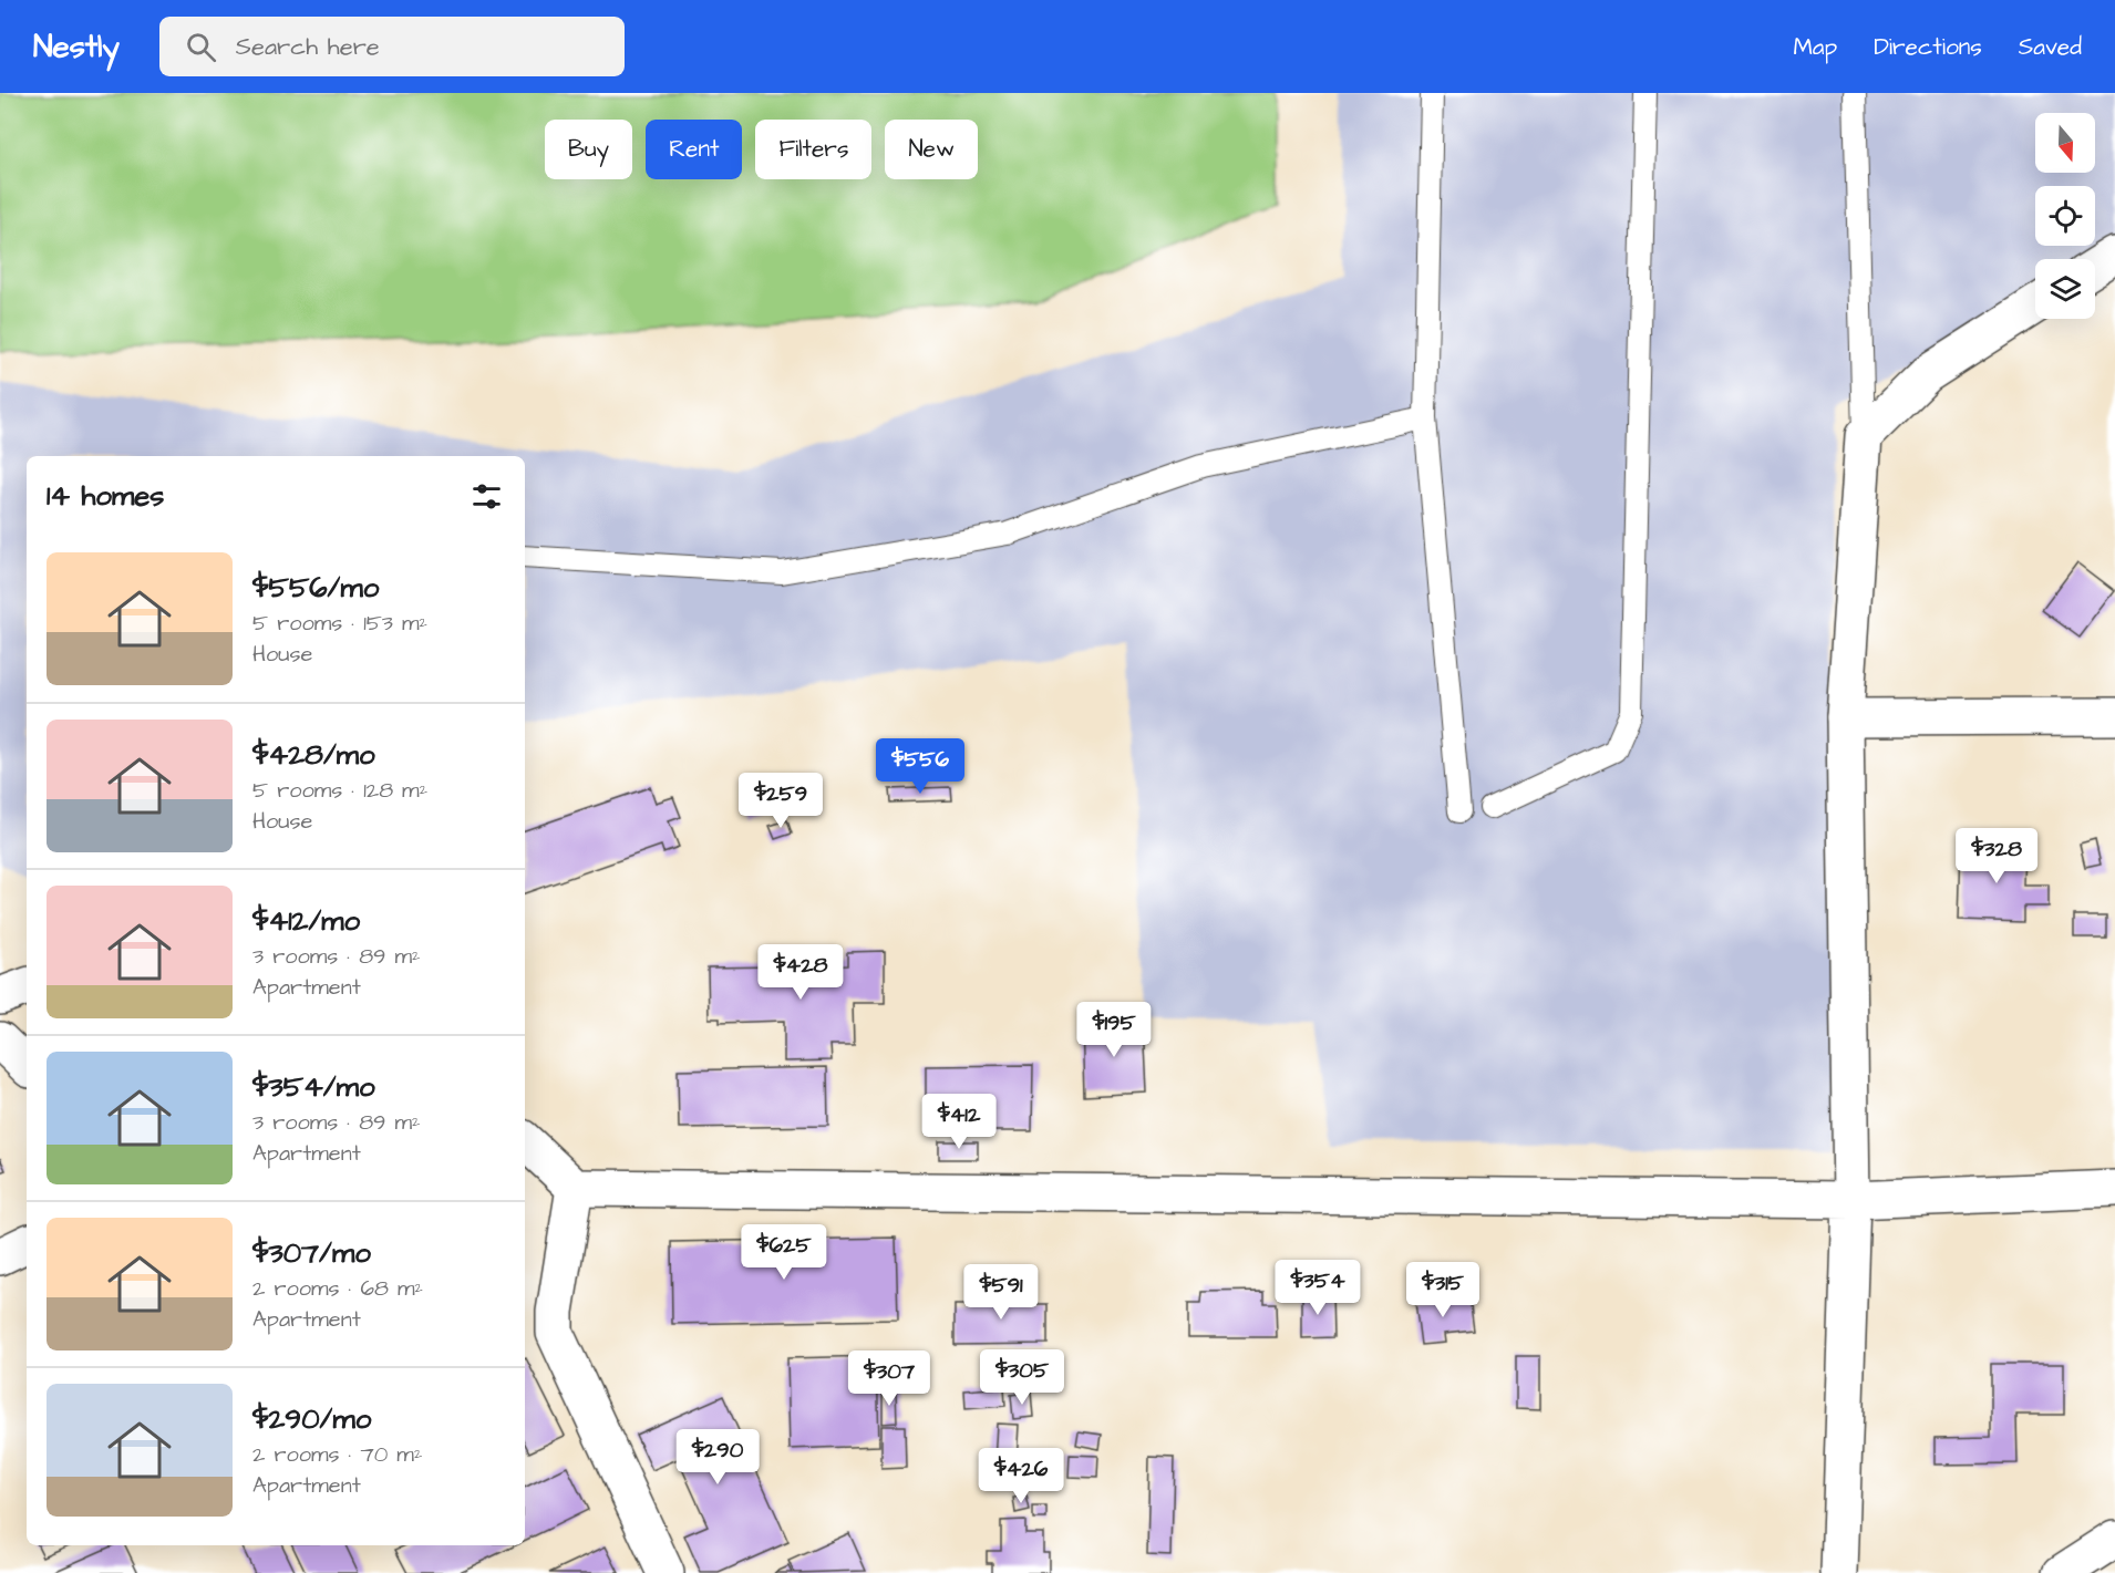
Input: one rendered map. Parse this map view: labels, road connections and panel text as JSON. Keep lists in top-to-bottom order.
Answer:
{
  "north": "bottom",
  "page": {
    "header": "Nestly",
    "search": "Search here",
    "nav": ["Map", "Directions", "Saved"],
    "chip": [
      "Buy",
      "Rent",
      "Filters",
      "New"
    ],
    "heading": "14 homes",
    "list": [
      {
        "name": "$556/mo",
        "note": "5 rooms · 153 m² · House"
      },
      {
        "name": "$428/mo",
        "note": "5 rooms · 128 m² · House"
      },
      {
        "name": "$412/mo",
        "note": "3 rooms · 89 m² · Apartment"
      },
      {
        "name": "$354/mo",
        "note": "3 rooms · 89 m² · Apartment"
      },
      {
        "name": "$307/mo",
        "note": "2 rooms · 68 m² · Apartment"
      },
      {
        "name": "$290/mo",
        "note": "2 rooms · 70 m² · Apartment"
      }
    ],
    "price": [
      "$556",
      "$259",
      "$328",
      "$428",
      "$195",
      "$412",
      "$625",
      "$354",
      "$315",
      "$591",
      "$305",
      "$307",
      "$290",
      "$426"
    ]
  }
}
